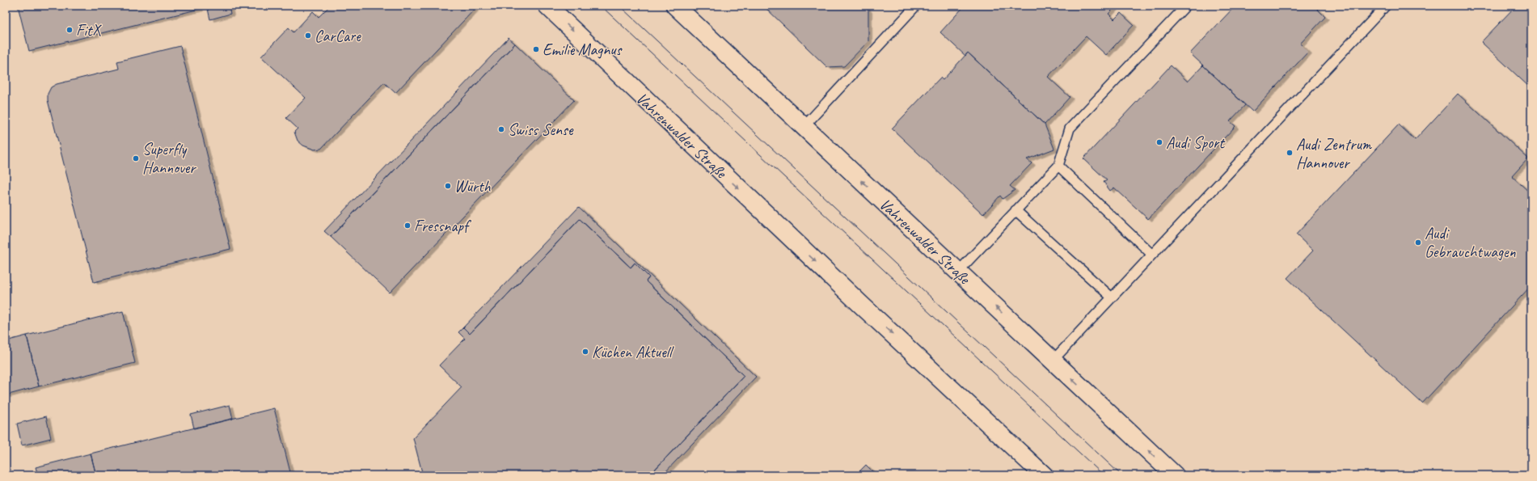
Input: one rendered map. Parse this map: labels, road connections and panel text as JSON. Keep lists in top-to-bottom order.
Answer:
{
  "streets": {
    "main road": ["Vahrenwalder Straße"]
  },
  "places": [
    "FitX",
    "CarCare",
    "Emilie Magnus",
    "Swiss Sense",
    "Audi Sport",
    "Audi Zentrum Hannover",
    "Superfly Hannover",
    "Würth",
    "Fressnapf",
    "Audi Gebrauchtwagen",
    "Küchen Aktuell"
  ]
}
